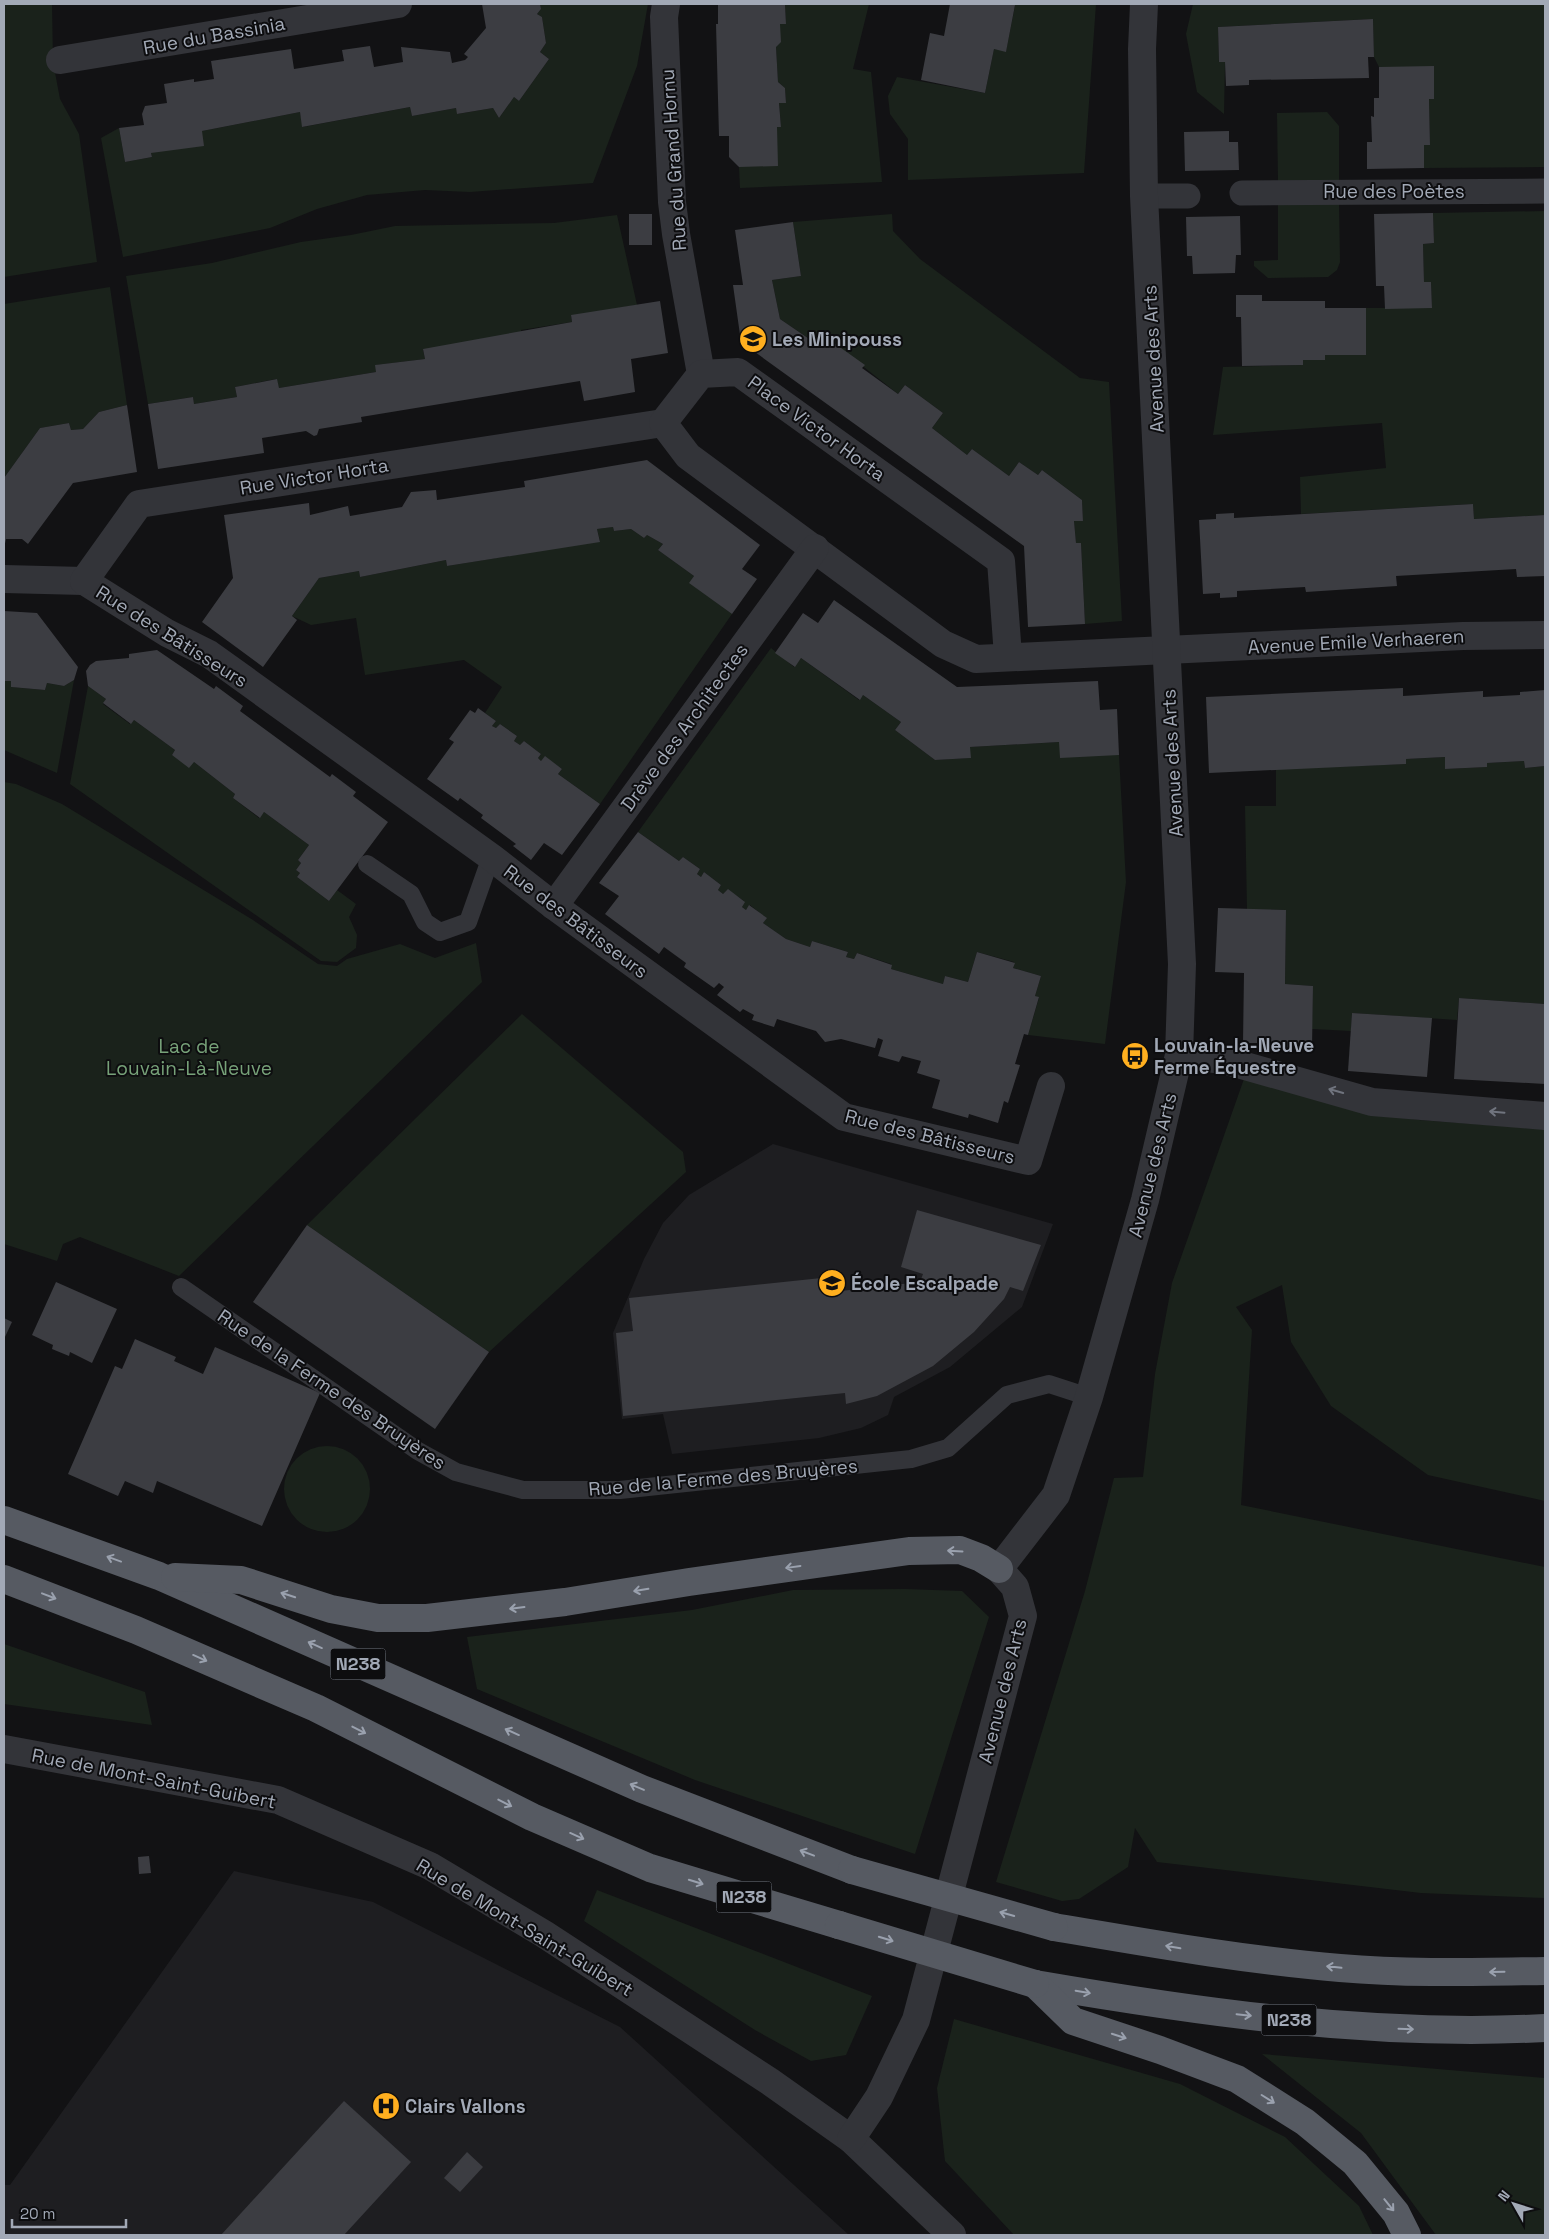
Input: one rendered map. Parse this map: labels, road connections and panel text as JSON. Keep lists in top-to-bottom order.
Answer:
{
  "streets": {
    "highway": ["N238"],
    "street": [
      "Rue du Bassinia",
      "Rue du Grand Hornu",
      "Rue des Poètes",
      "Avenue des Arts",
      "Place Victor Horta",
      "Rue Victor Horta",
      "Rue des Bâtisseurs",
      "Avenue Emile Verhaeren",
      "Drève des Architectes",
      "Rue de Mont-Saint-Guibert"
    ],
    "lane": ["Rue de la Ferme des Bruyères"]
  },
  "crossings": [
    ["Rue du Grand Hornu", "Place Victor Horta"],
    ["Avenue des Arts", "Avenue Emile Verhaeren"],
    ["Avenue des Arts", "Rue de la Ferme des Bruyères"],
    ["Avenue des Arts", "Rue de Mont-Saint-Guibert"],
    ["Rue Victor Horta", "Rue des Bâtisseurs"],
    ["Rue des Bâtisseurs", "Drève des Architectes"]
  ],
  "parks": ["Lac de Louvain-Là-Neuve"],
  "places": {
    "school or university": ["Les Minipouss", "École Escalpade"],
    "bus stop": ["Louvain-la-Neuve Ferme Équestre"],
    "hospital": ["Clairs Vallons"]
  },
  "scale_bar": "20 m",
  "north": "top left"
}
